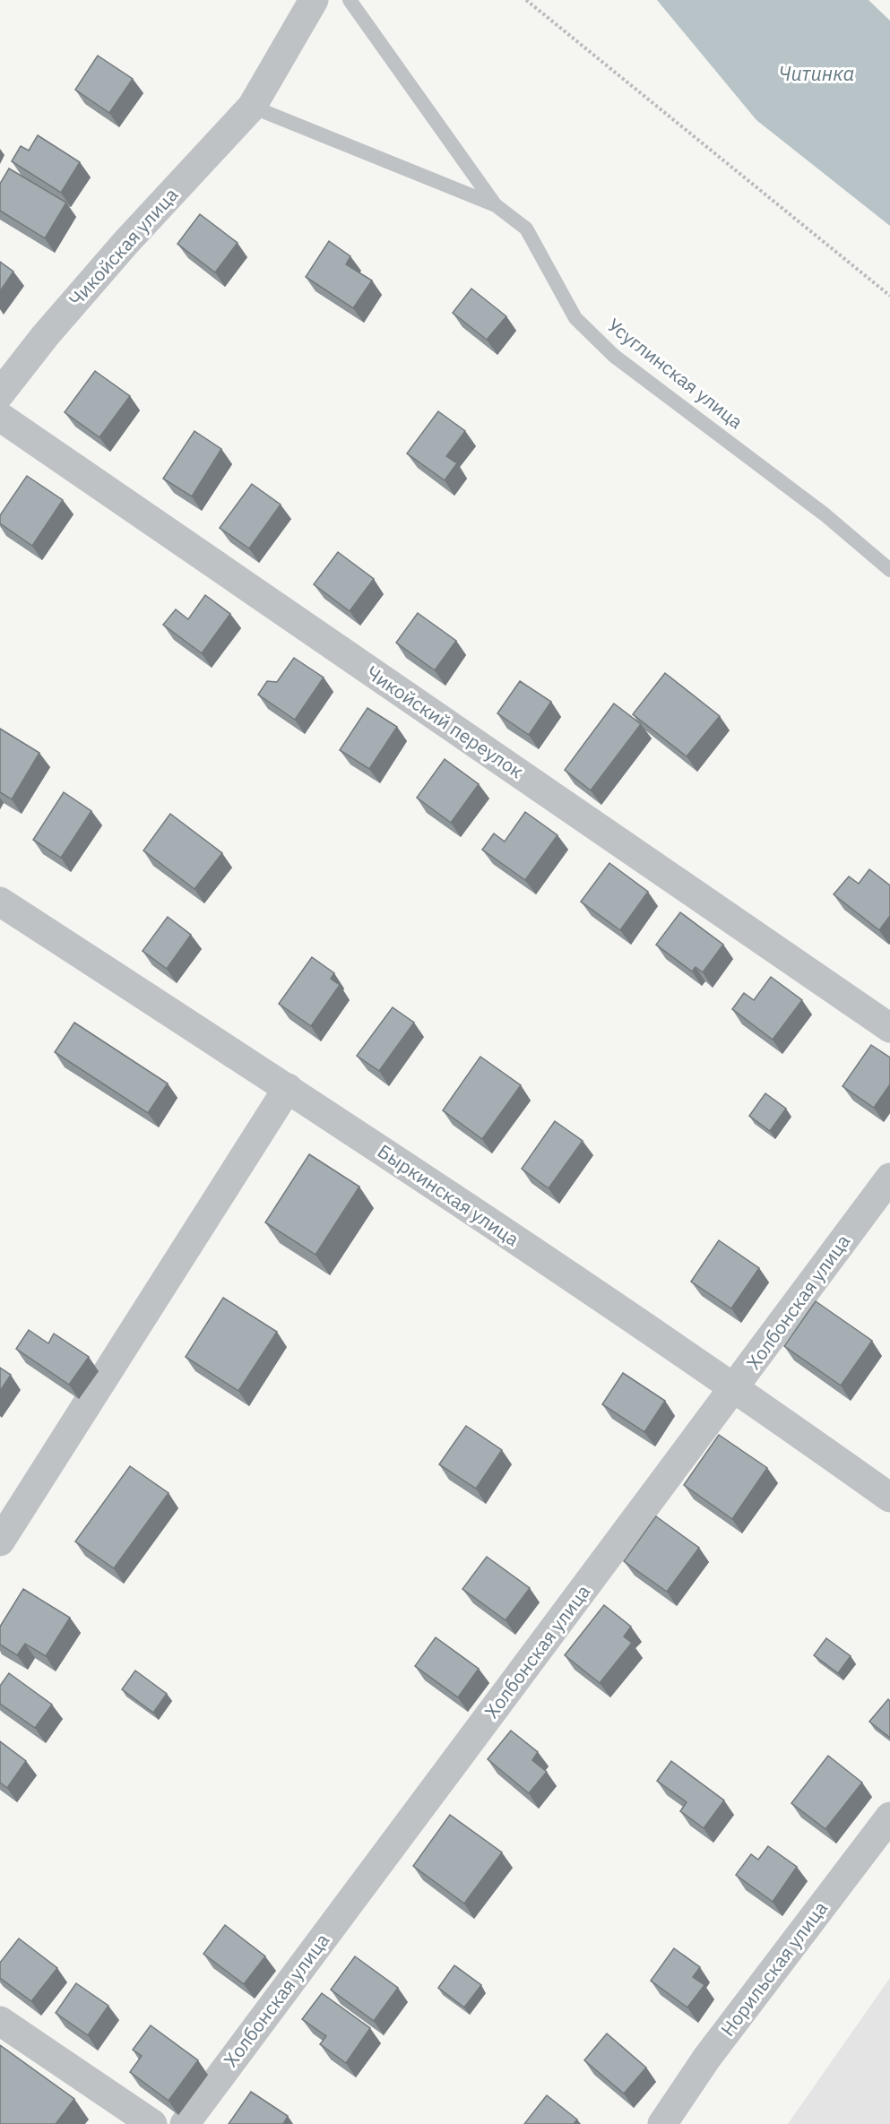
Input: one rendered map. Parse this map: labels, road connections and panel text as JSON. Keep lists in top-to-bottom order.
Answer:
{
  "streets": {
    "street": [
      "Чикойская улица",
      "Чикойский переулок",
      "Быркинская улица",
      "Холбонская улица",
      "Норильская улица"
    ],
    "lane": ["Усуглинская улица"]
  },
  "crossings": [
    ["Чикойская улица", "Усуглинская улица"],
    ["Быркинская улица", "Холбонская улица"]
  ],
  "water": ["Читинка"]
}
